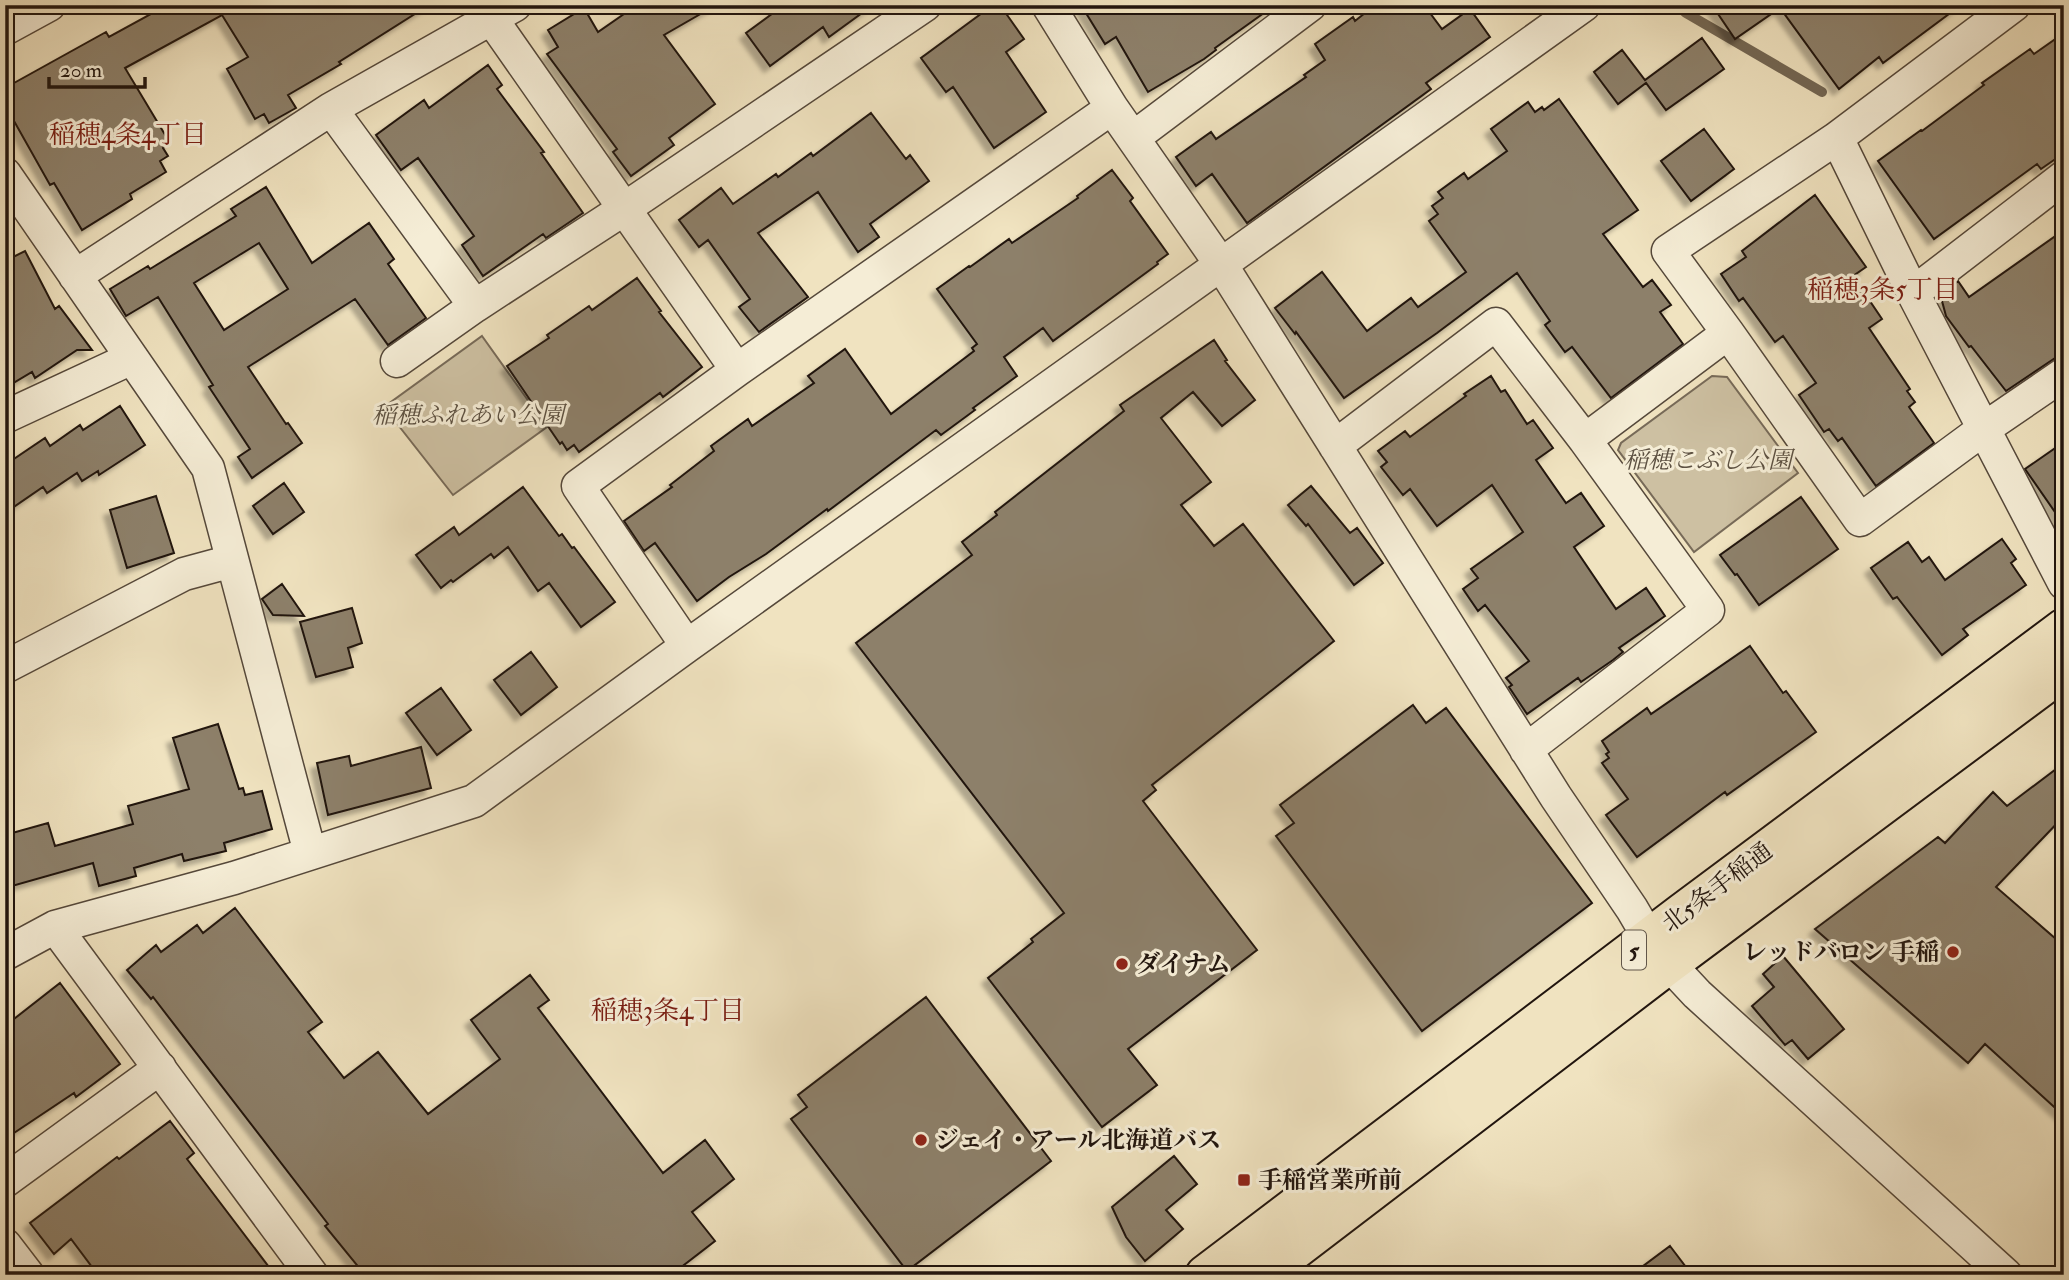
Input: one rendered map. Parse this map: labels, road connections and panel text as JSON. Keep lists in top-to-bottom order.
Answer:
{
  "streets": {
    "highway": ["北5条手稲通", "5"]
  },
  "districts": ["稲穂4条4丁目", "稲穂3条5丁目", "稲穂3条4丁目"],
  "parks": ["稲穂ふれあい公園", "稲穂こぶし公園"],
  "places": {
    "other": ["レッドバロン 手稲", "ダイナム", "ジェイ・アール北海道バス"],
    "transit": ["手稲営業所前"]
  },
  "scale_bar": "20 m"
}
